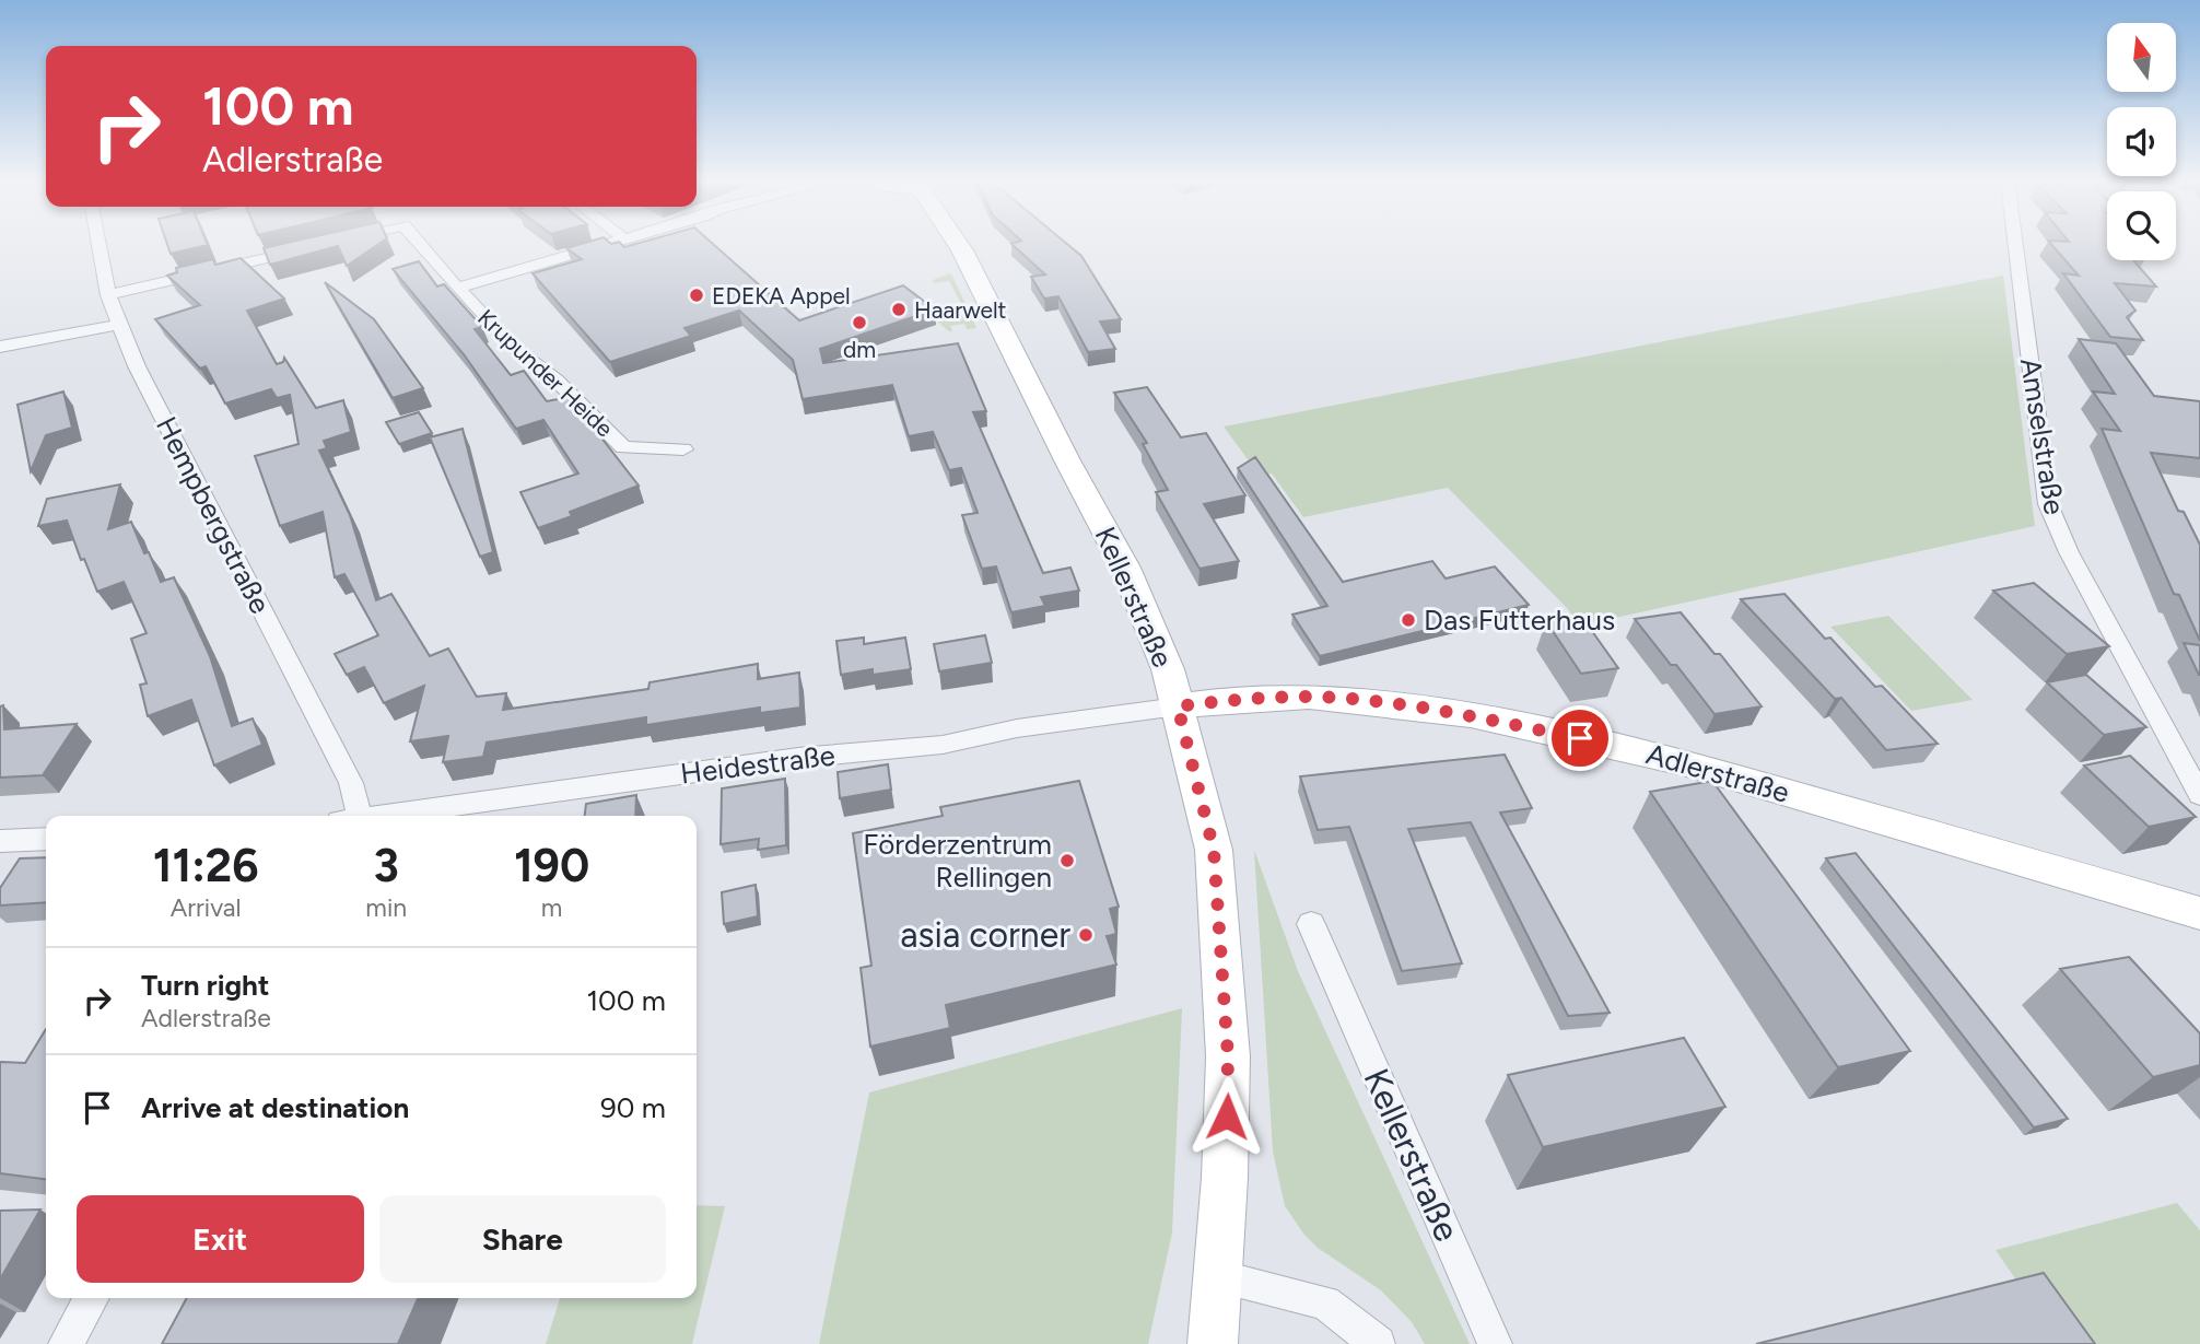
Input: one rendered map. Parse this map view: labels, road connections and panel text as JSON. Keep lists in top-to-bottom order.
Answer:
{
  "streets": {
    "main road": ["Kellerstraße", "Adlerstraße"],
    "street": [
      "Krupunder Heide",
      "Amselstraße",
      "Hempbergstraße",
      "Heidestraße"
    ]
  },
  "crossings": [
    ["Kellerstraße", "Heidestraße"],
    ["Kellerstraße", "Adlerstraße"],
    ["Heidestraße", "Adlerstraße"]
  ],
  "places": [
    "EDEKA Appel",
    "Haarwelt",
    "dm",
    "Das Futterhaus",
    "Förderzentrum Rellingen",
    "asia corner"
  ],
  "north": "top",
  "page": {
    "turn": ["100 m", "Adlerstraße"],
    "eta": [
      "11:26",
      "Arrival",
      "3",
      "min",
      "190",
      "m"
    ],
    "list": [
      {
        "name": "Turn right",
        "note": "Adlerstraße",
        "value": "100 m"
      },
      {
        "name": "Arrive at destination",
        "value": "90 m"
      }
    ],
    "buttons": ["Exit", "Share"]
  }
}
